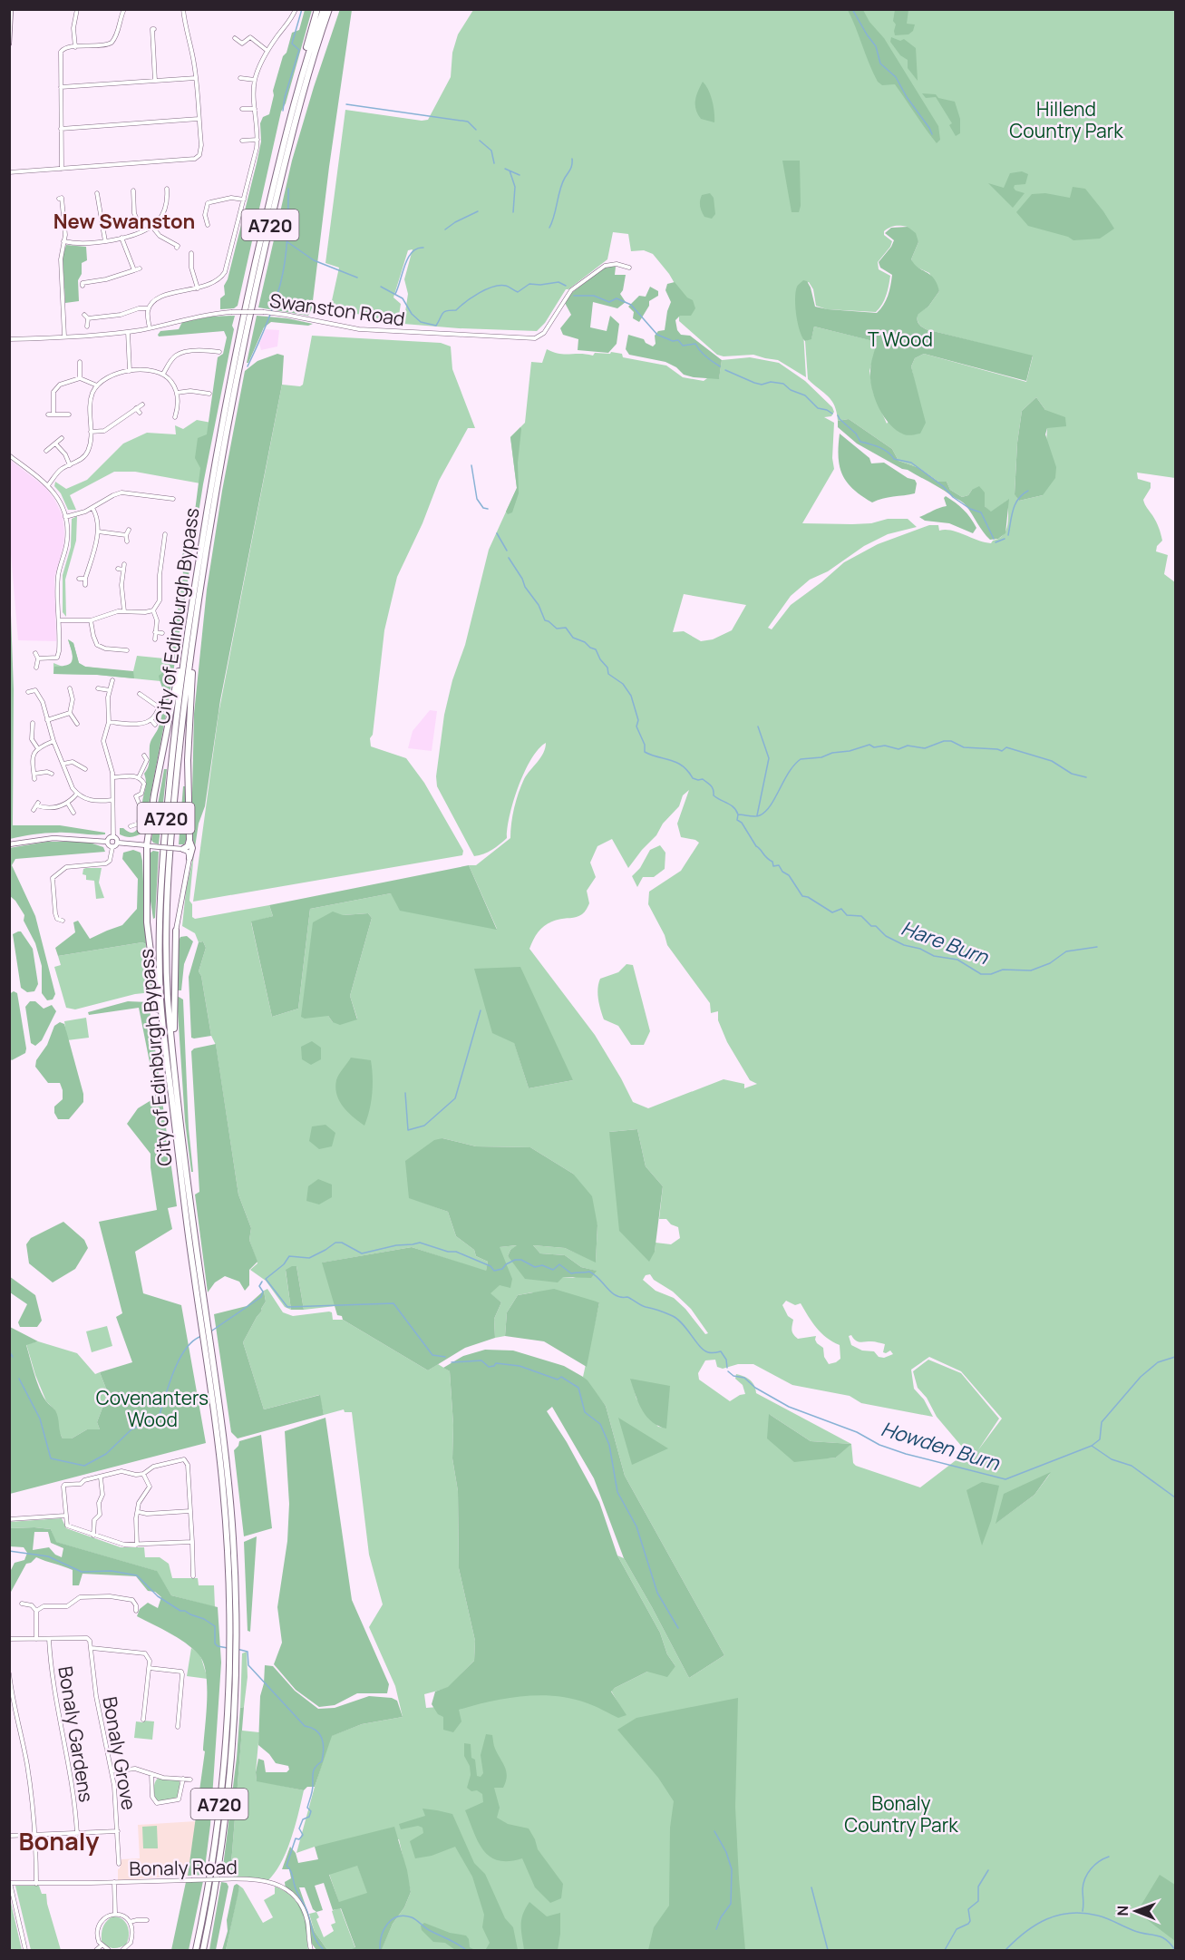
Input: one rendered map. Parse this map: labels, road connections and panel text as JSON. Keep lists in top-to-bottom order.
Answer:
{
  "streets": {
    "highway": ["A720", "City of Edinburgh Bypass"],
    "street": [
      "Swanston Road",
      "Bonaly Gardens",
      "Bonaly Grove",
      "Bonaly Road"
    ]
  },
  "districts": ["New Swanston", "Bonaly"],
  "water": ["Hare Burn", "Howden Burn"],
  "parks": [
    "Hillend Country Park",
    "T Wood",
    "Covenanters Wood",
    "Bonaly Country Park"
  ],
  "north": "left"
}
